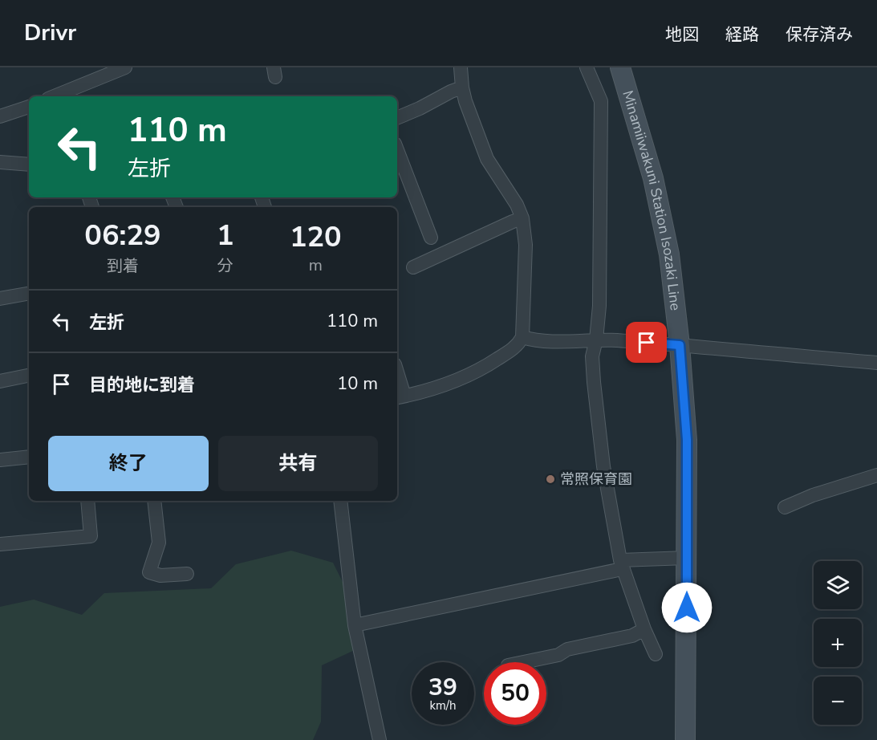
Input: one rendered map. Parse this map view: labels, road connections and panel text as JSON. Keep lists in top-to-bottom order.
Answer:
{
  "streets": {
    "main road": ["Minamiiwakuni Station Isozaki Line"]
  },
  "places": ["常照保育園"],
  "page": {
    "header": "Drivr",
    "nav": ["地図", "経路", "保存済み"],
    "turn": ["110 m", "左折"],
    "eta": [
      "06:29",
      "到着",
      "1",
      "分",
      "120",
      "m"
    ],
    "list": [
      {
        "name": "左折",
        "value": "110 m"
      },
      {
        "name": "目的地に到着",
        "value": "10 m"
      }
    ],
    "buttons": ["終了", "共有"],
    "map_buttons": ["+", "−"],
    "speed": "39 km/h",
    "limit": "50"
  }
}
